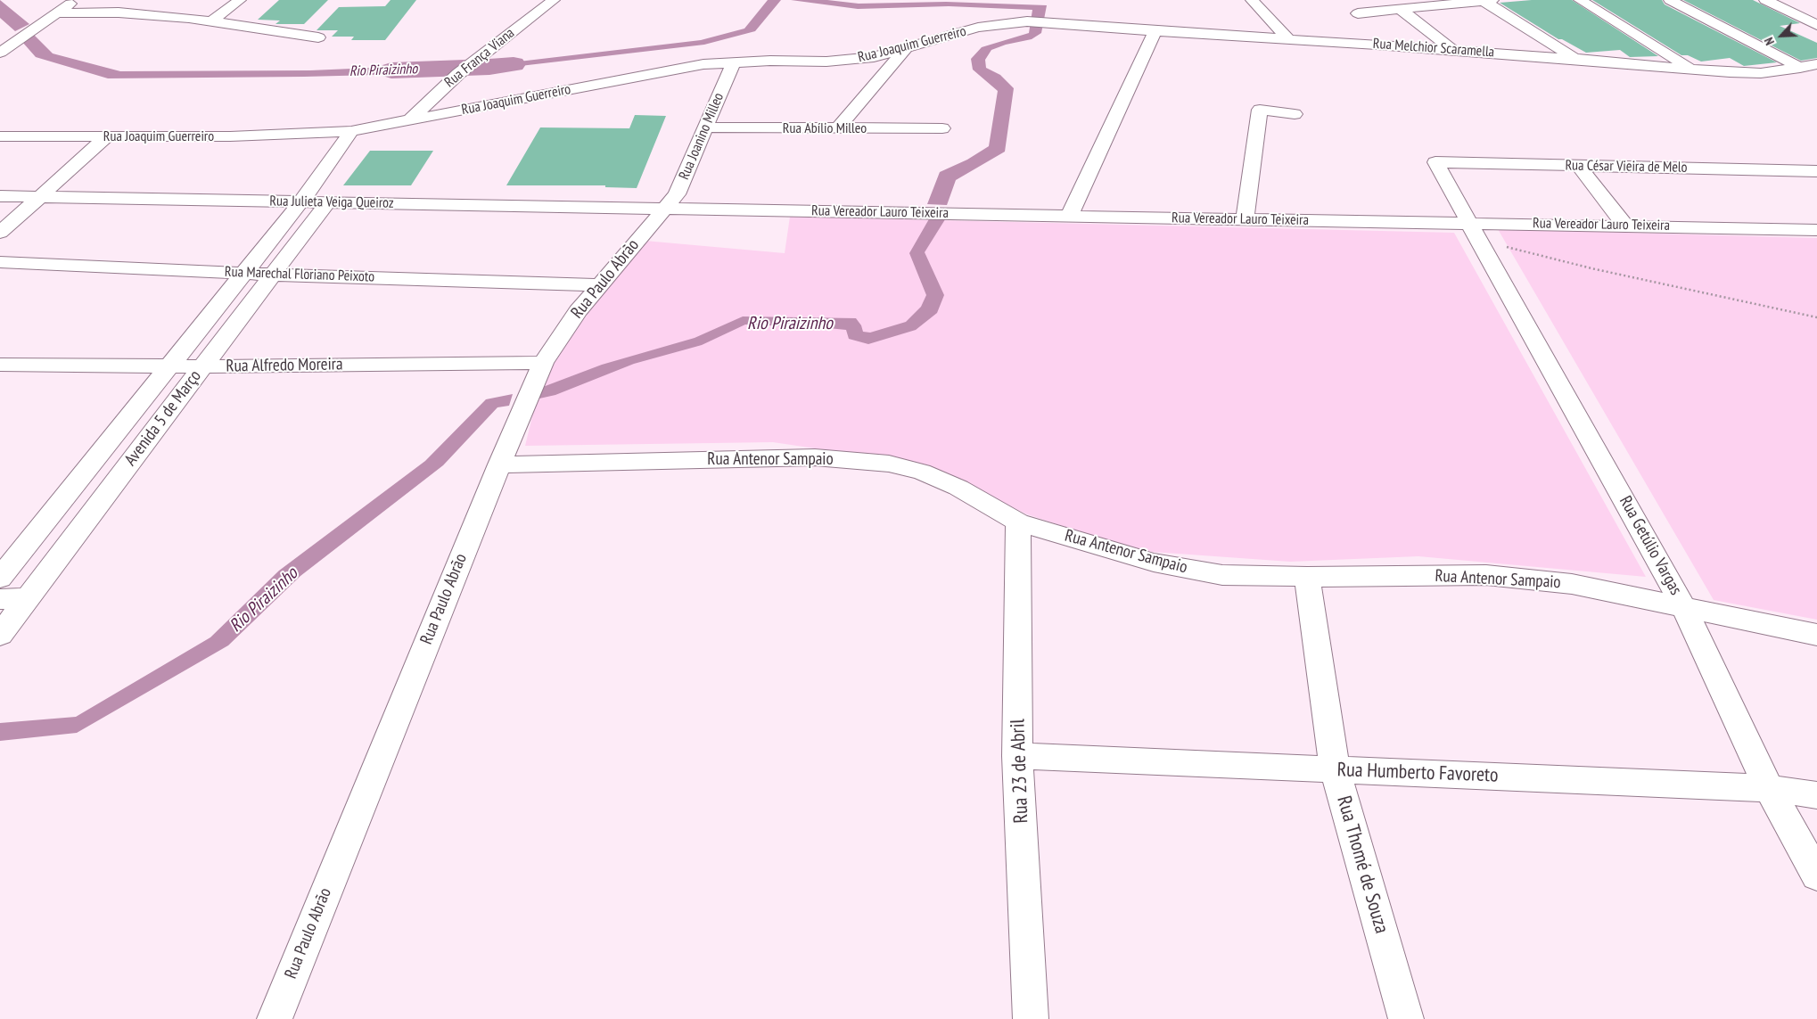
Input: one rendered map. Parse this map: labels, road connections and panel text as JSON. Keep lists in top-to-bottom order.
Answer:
{
  "streets": {
    "street": [
      "Rua Joaquim Guerreiro",
      "Rua Melchior Scaramella",
      "Rua França Viana",
      "Rua Abílio Milleo",
      "Rua Joanino Milleo",
      "Rua César Vieira de Melo",
      "Rua Julieta Veiga Queiroz",
      "Rua Vereador Lauro Teixeira",
      "Rua Marechal Floriano Peixoto",
      "Rua Paulo Abrão",
      "Rua Alfredo Moreira",
      "Avenida 5 de Março",
      "Rua Antenor Sampaio",
      "Rua Getúlio Vargas",
      "Rua 23 de Abril",
      "Rua Humberto Favoreto",
      "Rua Thomé de Souza"
    ]
  },
  "crossings": [
    ["Rua Joaquim Guerreiro", "Rua Melchior Scaramella"],
    ["Rua Joaquim Guerreiro", "Rua França Viana"],
    ["Rua Joaquim Guerreiro", "Rua Joanino Milleo"],
    ["Rua Joaquim Guerreiro", "Avenida 5 de Março"],
    ["Rua Abílio Milleo", "Rua Joanino Milleo"],
    ["Rua Joanino Milleo", "Rua Julieta Veiga Queiroz"],
    ["Rua Joanino Milleo", "Rua Vereador Lauro Teixeira"],
    ["Rua Joanino Milleo", "Rua Paulo Abrão"],
    ["Rua César Vieira de Melo", "Rua Getúlio Vargas"],
    ["Rua Julieta Veiga Queiroz", "Rua Vereador Lauro Teixeira"],
    ["Rua Julieta Veiga Queiroz", "Rua Paulo Abrão"],
    ["Rua Julieta Veiga Queiroz", "Avenida 5 de Março"],
    ["Rua Vereador Lauro Teixeira", "Rua Paulo Abrão"],
    ["Rua Vereador Lauro Teixeira", "Rua Getúlio Vargas"],
    ["Rua Marechal Floriano Peixoto", "Rua Paulo Abrão"],
    ["Rua Marechal Floriano Peixoto", "Avenida 5 de Março"],
    ["Rua Paulo Abrão", "Rua Alfredo Moreira"],
    ["Rua Paulo Abrão", "Rua Antenor Sampaio"],
    ["Rua Alfredo Moreira", "Avenida 5 de Março"],
    ["Rua Antenor Sampaio", "Rua Getúlio Vargas"],
    ["Rua Antenor Sampaio", "Rua 23 de Abril"],
    ["Rua Antenor Sampaio", "Rua Thomé de Souza"],
    ["Rua Getúlio Vargas", "Rua Humberto Favoreto"],
    ["Rua 23 de Abril", "Rua Humberto Favoreto"],
    ["Rua Humberto Favoreto", "Rua Thomé de Souza"]
  ],
  "water": ["Rio Piraizinho"],
  "north": "bottom left"
}
